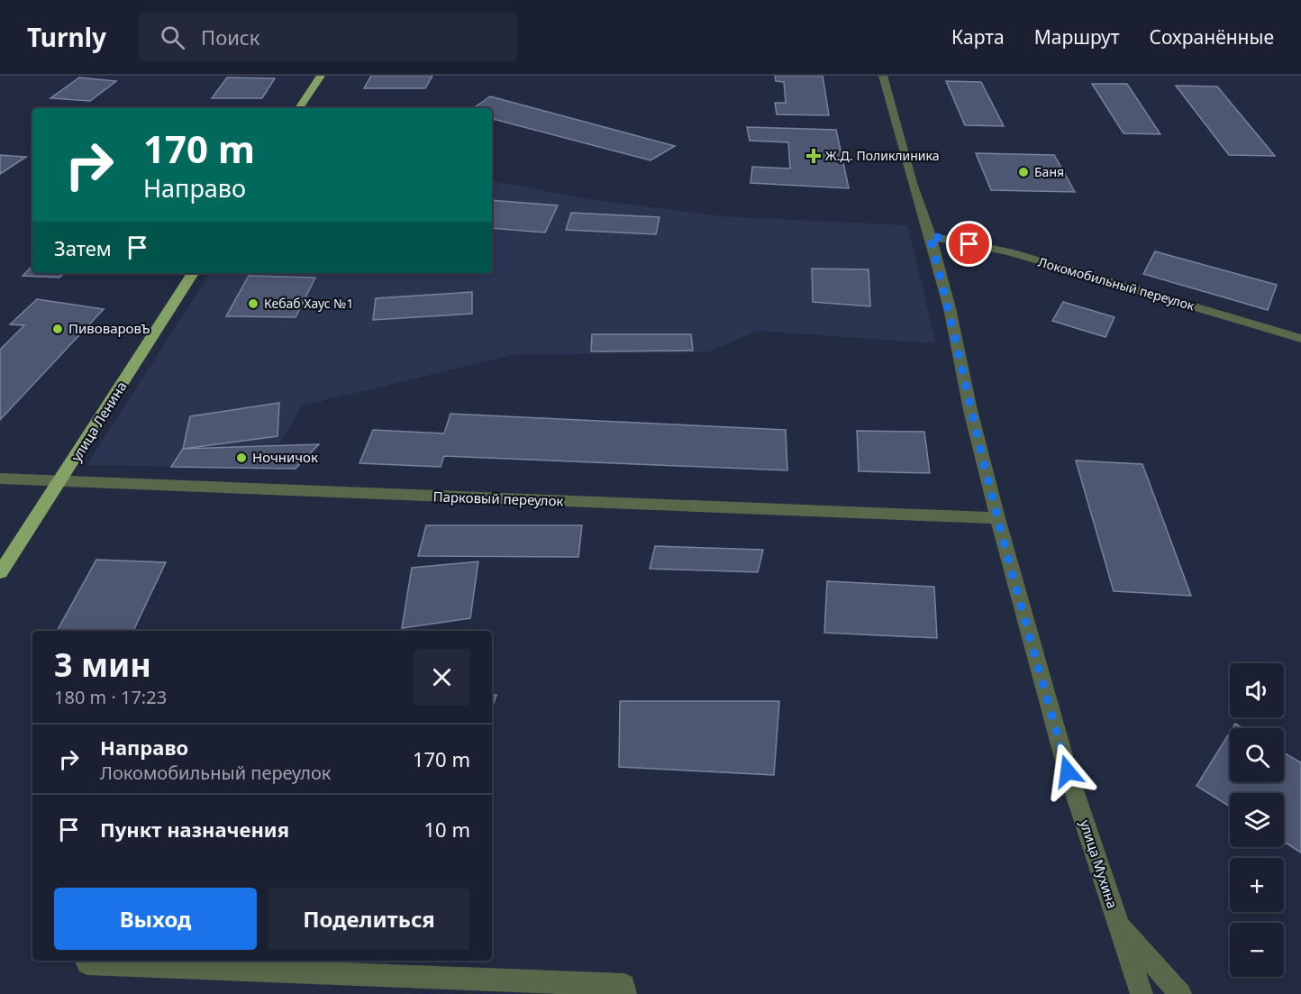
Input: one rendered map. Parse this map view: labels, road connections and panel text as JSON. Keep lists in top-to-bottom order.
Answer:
{
  "streets": {
    "main road": ["улица Ленина"],
    "street": ["Локомобильный переулок", "Парковый переулок", "улица Мухина"]
  },
  "crossings": [
    ["Локомобильный переулок", "улица Мухина"],
    ["улица Ленина", "Парковый переулок"],
    ["Парковый переулок", "улица Мухина"]
  ],
  "places": {
    "health": ["Ж.Д. Поликлиника"],
    "other": [
      "Баня",
      "Кебаб Хаус №1",
      "ПивоваровЪ",
      "Ночничок"
    ]
  },
  "page": {
    "header": "Turnly",
    "search": "Поиск",
    "nav": ["Карта", "Маршрут", "Сохранённые"],
    "turn": ["170 m", "Направо"],
    "then": "Затем",
    "heading": ["3 мин", "180 m · 17:23"],
    "map_buttons": ["+", "−"],
    "list": [
      {
        "name": "Направо",
        "note": "Локомобильный переулок",
        "value": "170 m"
      },
      {
        "name": "Пункт назначения",
        "value": "10 m"
      }
    ],
    "buttons": ["Выход", "Поделиться"]
  }
}
